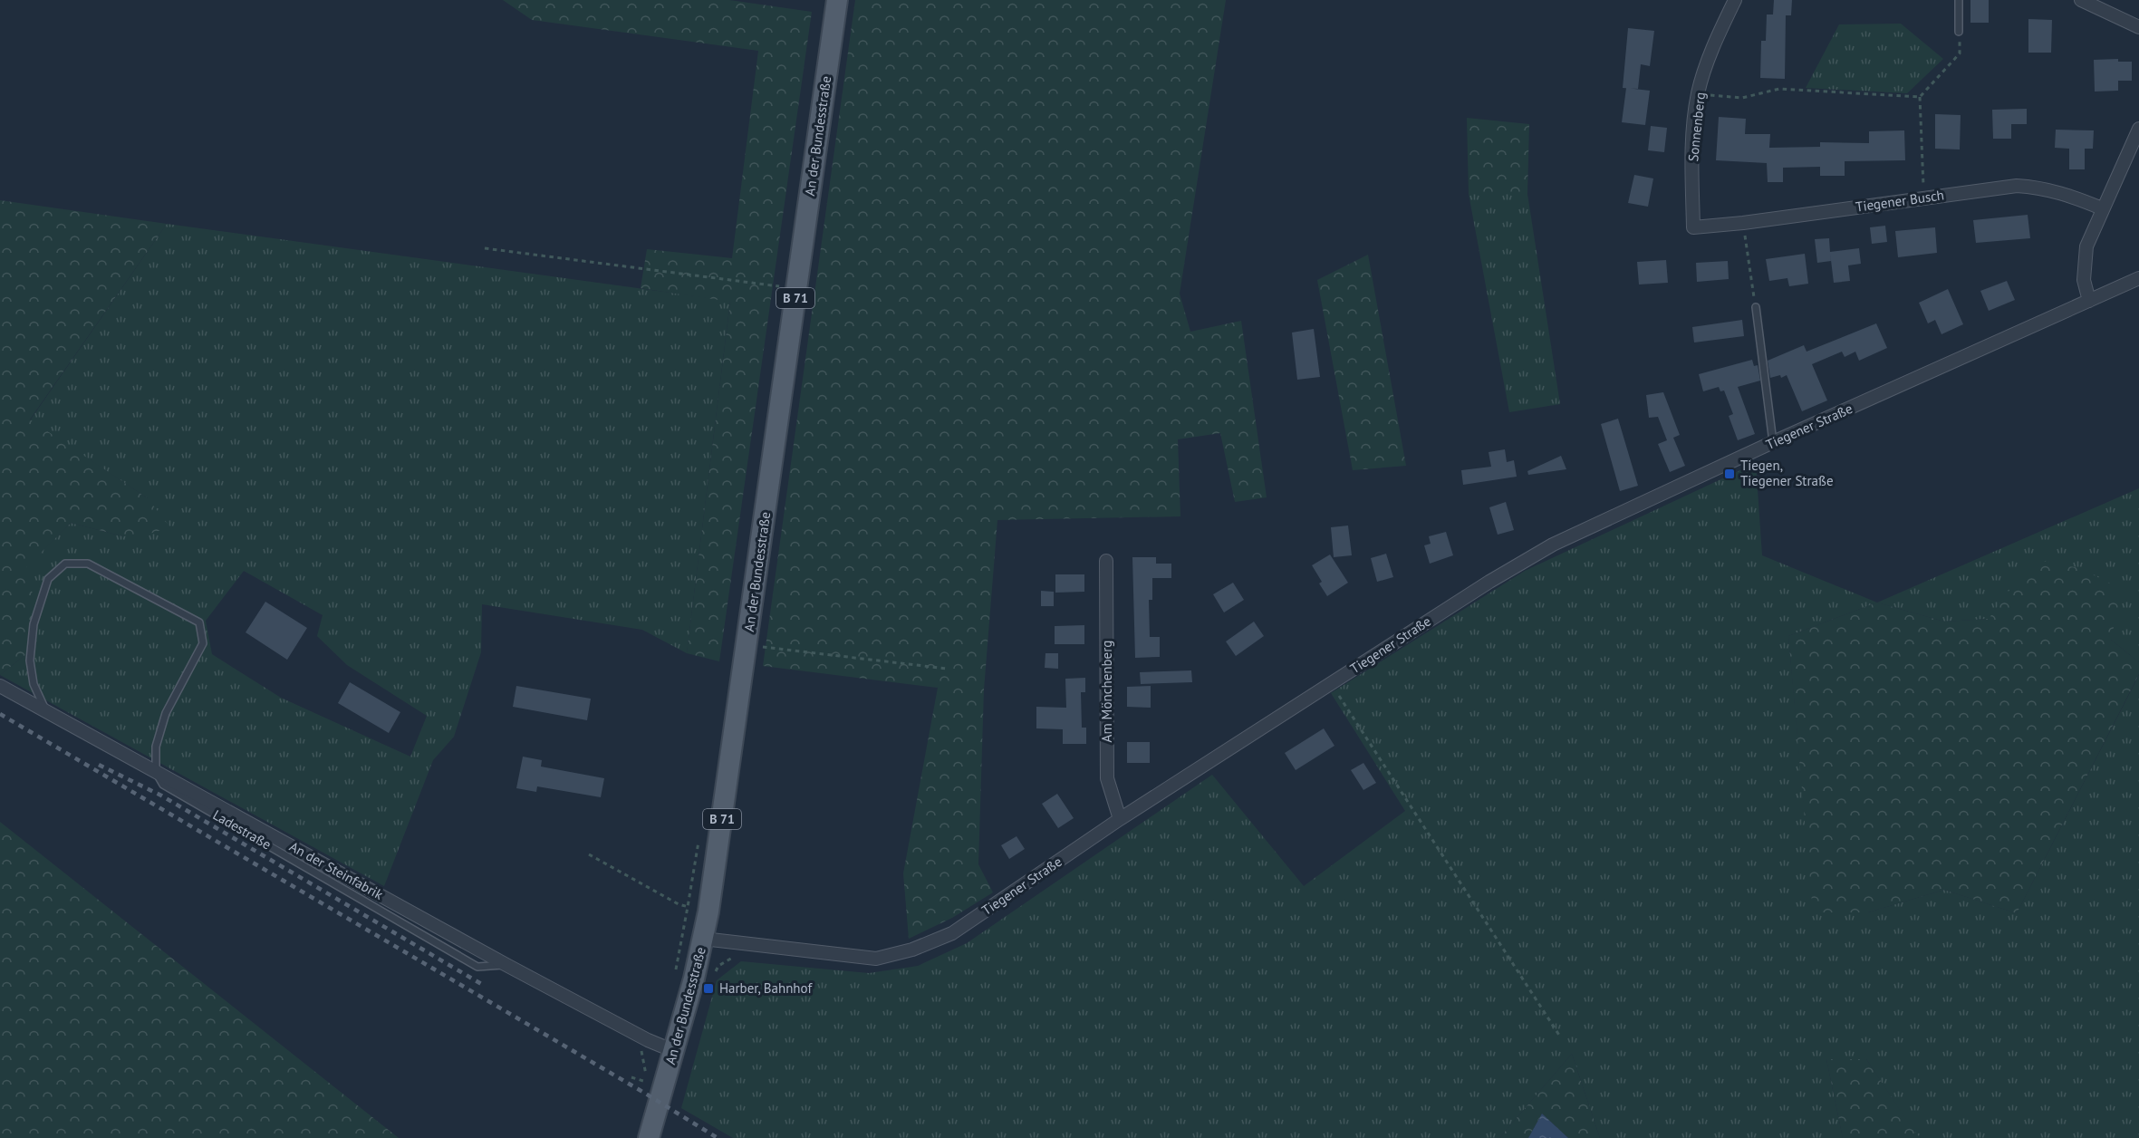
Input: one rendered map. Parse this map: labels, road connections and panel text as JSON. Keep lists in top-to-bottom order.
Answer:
{
  "streets": {
    "main road": ["An der Bundesstraße", "B 71"],
    "street": [
      "Sonnenberg",
      "Tiegener Busch",
      "Tiegener Straße",
      "Am Mönchenberg",
      "An der Steinfabrik"
    ]
  },
  "crossings": [
    ["Sonnenberg", "Tiegener Busch"],
    ["An der Bundesstraße", "Tiegener Straße"],
    ["An der Bundesstraße", "An der Steinfabrik"],
    ["Tiegener Straße", "Am Mönchenberg"]
  ],
  "places": {
    "transit": ["Tiegen, Tiegener Straße", "Harber, Bahnhof"]
  }
}
